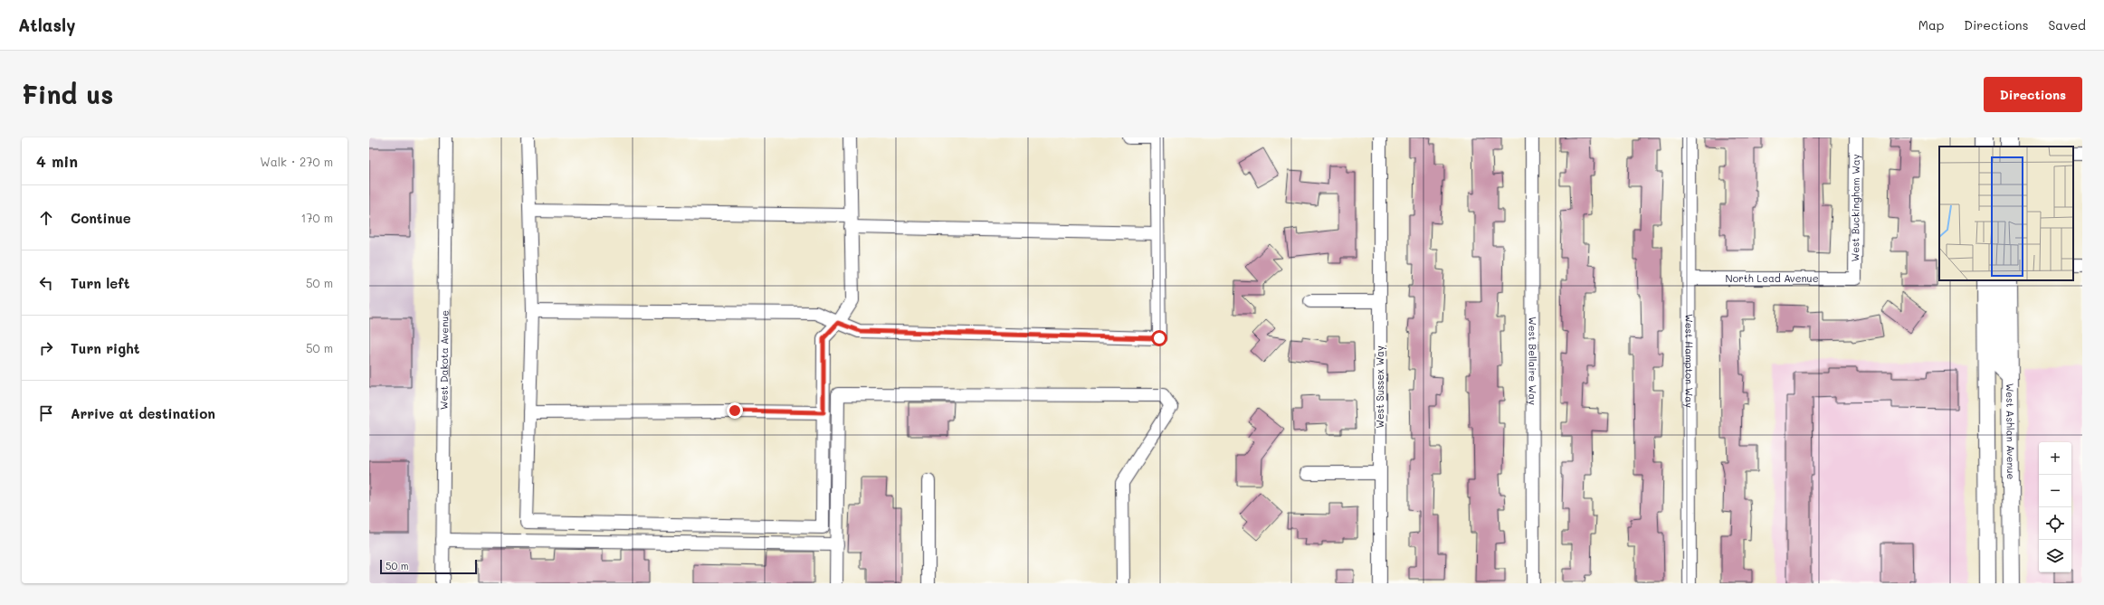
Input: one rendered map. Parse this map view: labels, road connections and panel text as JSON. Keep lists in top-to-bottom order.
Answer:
{
  "streets": {
    "main road": ["West Ashlan Avenue"],
    "street": [
      "West Buckingham Way",
      "North Lead Avenue",
      "West Dakota Avenue",
      "West Bellaire Way",
      "West Hampton Way",
      "West Sussex Way"
    ]
  },
  "crossings": [
    ["West Buckingham Way", "North Lead Avenue"],
    ["North Lead Avenue", "West Hampton Way"]
  ],
  "scale_bar": "50 m",
  "page": {
    "header": "Atlasly",
    "nav": ["Map", "Directions", "Saved"],
    "buttons": "Directions",
    "title": "Find us",
    "heading": ["4 min", "Walk · 270 m"],
    "list": [
      ["Continue", "170 m"],
      ["Turn left", "50 m"],
      ["Turn right", "50 m"],
      "Arrive at destination"
    ],
    "map_buttons": ["+", "−"],
    "scale": "50 m"
  }
}
